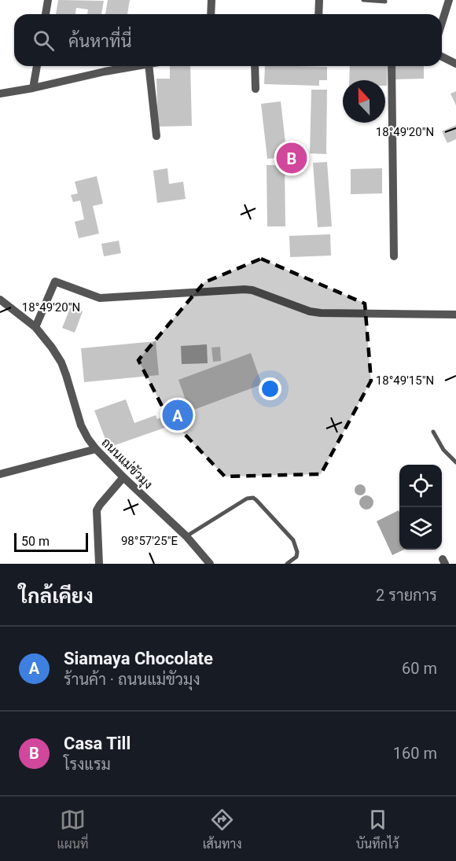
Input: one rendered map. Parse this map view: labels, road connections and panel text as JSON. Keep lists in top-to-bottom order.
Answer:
{
  "streets": {
    "street": ["ถนนแม่ขัวมุง"]
  },
  "scale_bar": "50 m",
  "north": "top",
  "page": {
    "search": "ค้นหาที่นี่",
    "pins": ["B", "A"],
    "scale": "50 m",
    "heading": ["ใกล้เคียง", "2 รายการ"],
    "list": [
      {
        "mark": "A",
        "name": "Siamaya Chocolate",
        "note": "ร้านค้า · ถนนแม่ขัวมุง",
        "value": "60 m"
      },
      {
        "mark": "B",
        "name": "Casa Till",
        "note": "โรงแรม",
        "value": "160 m"
      }
    ],
    "nav": ["แผนที่", "เส้นทาง", "บันทึกไว้"]
  },
  "coordinates": ["18°49'20\"N", "18°49'15\"N", "98°57'25\"E"]
}
